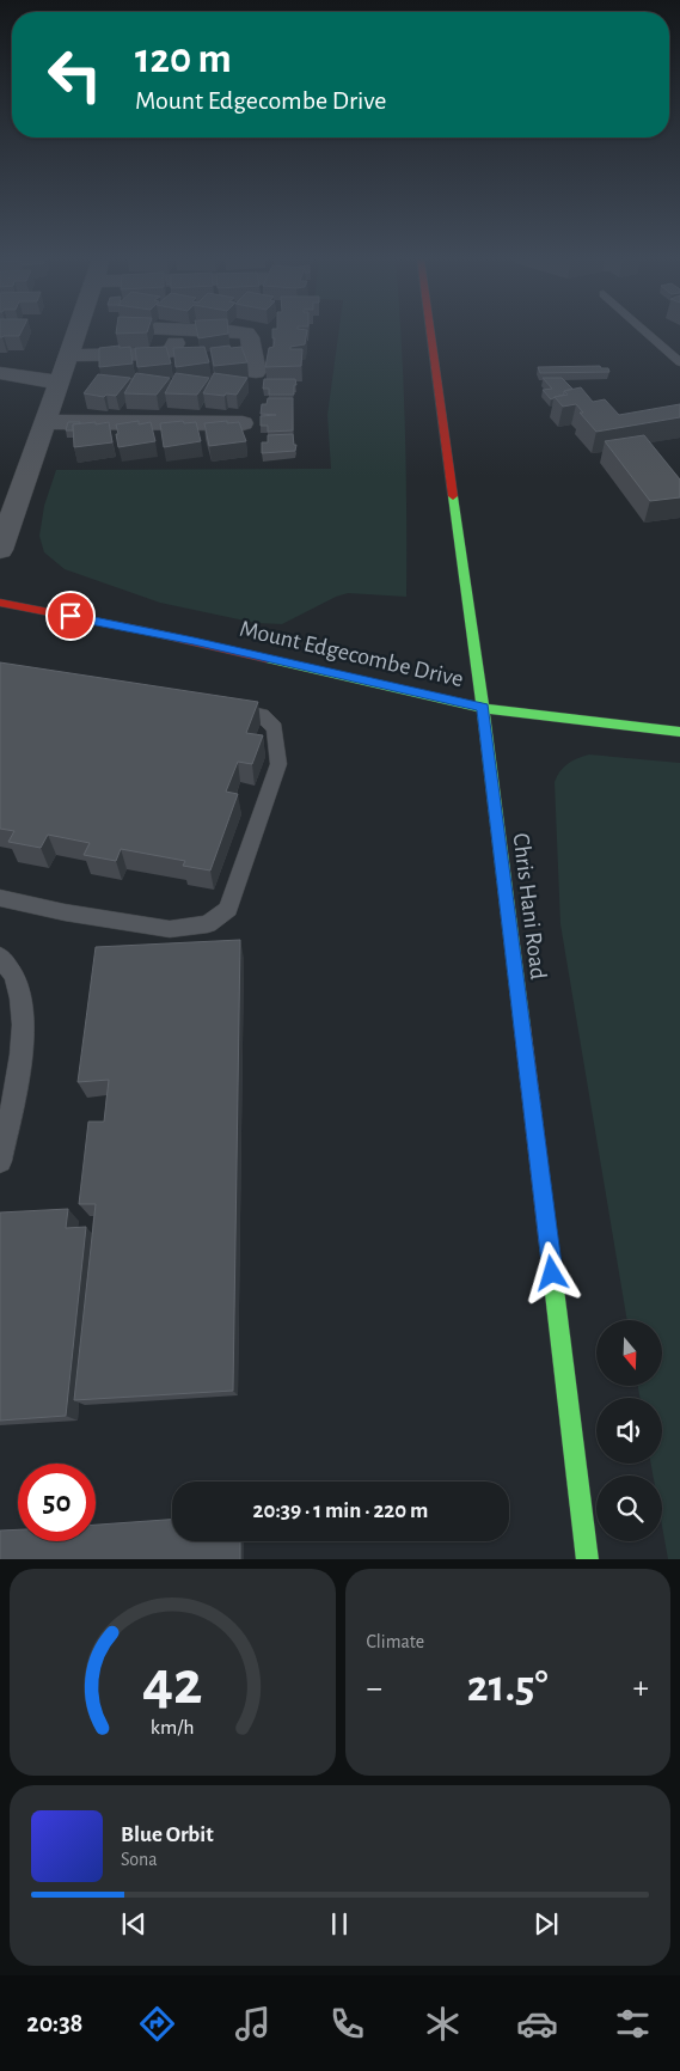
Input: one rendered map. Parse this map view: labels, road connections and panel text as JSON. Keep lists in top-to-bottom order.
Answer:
{
  "streets": {
    "main road": ["Mount Edgecombe Drive", "Chris Hani Road"]
  },
  "crossings": [
    ["Mount Edgecombe Drive", "Chris Hani Road"]
  ],
  "north": "bottom",
  "page": {
    "turn": ["120 m", "Mount Edgecombe Drive"],
    "limit": "50",
    "trip": "20:39 · 1 min · 220 m",
    "tile": "Climate",
    "heat": ["−", "21.5°", "+"],
    "song": ["Blue Orbit", "Sona"],
    "tabs": "20:38",
    "gauge": ["42", "km/h"]
  }
}
